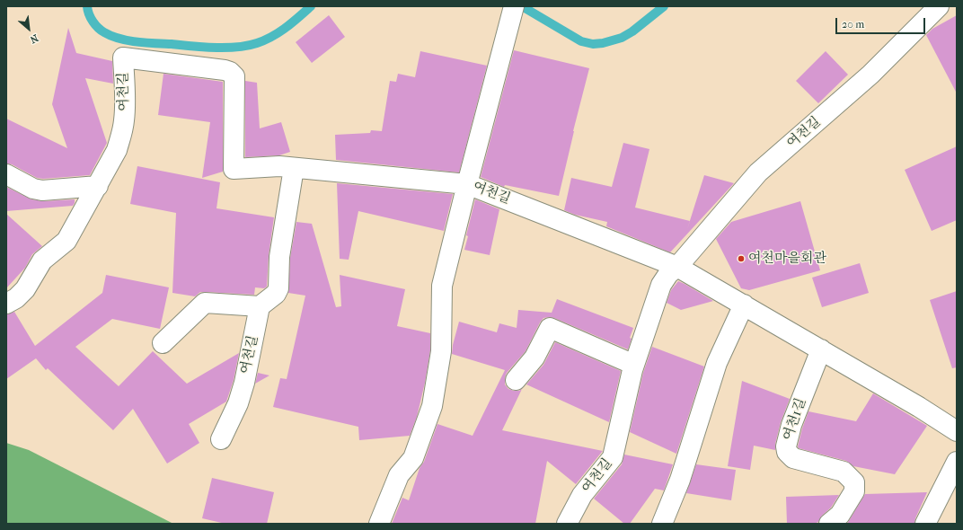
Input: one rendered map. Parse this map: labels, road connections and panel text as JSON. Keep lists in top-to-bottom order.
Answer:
{
  "streets": {
    "street": ["여천길", "여천1길"]
  },
  "places": ["여천마을회관"],
  "scale_bar": "20 m",
  "north": "bottom right"
}
